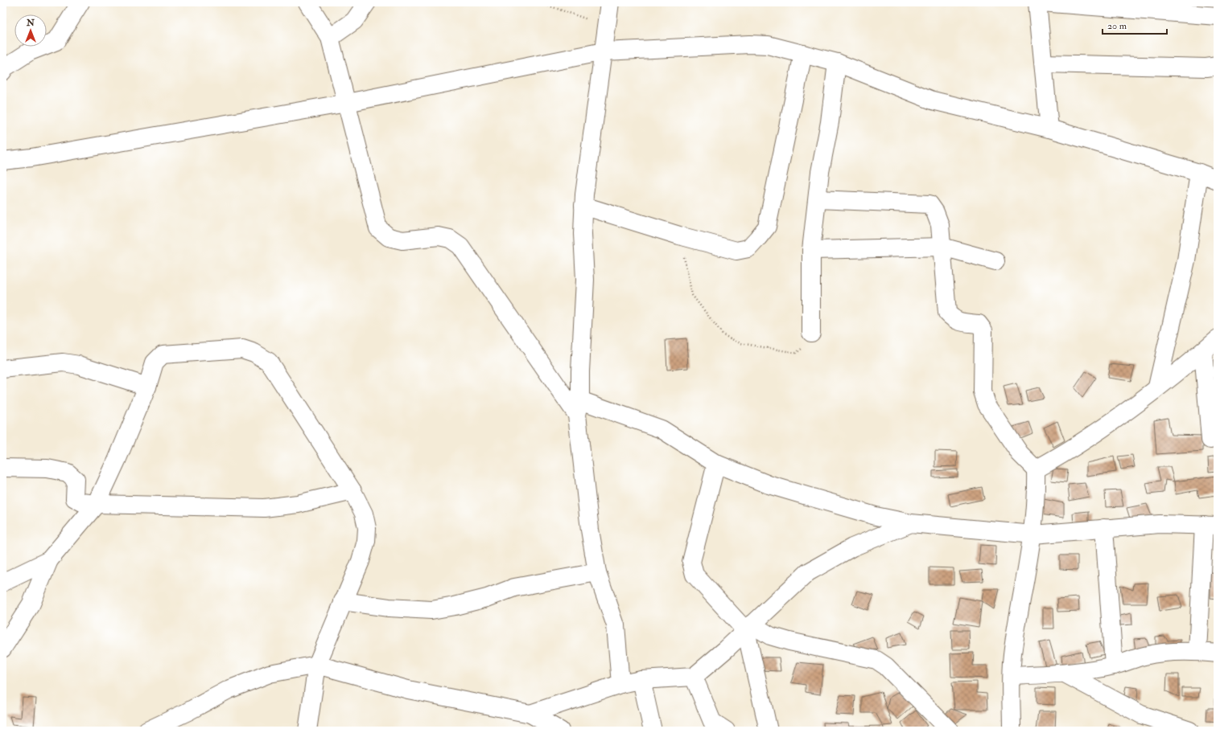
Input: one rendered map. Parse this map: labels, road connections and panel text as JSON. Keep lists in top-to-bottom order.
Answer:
{
  "scale_bar": "20 m",
  "north": "top"
}
